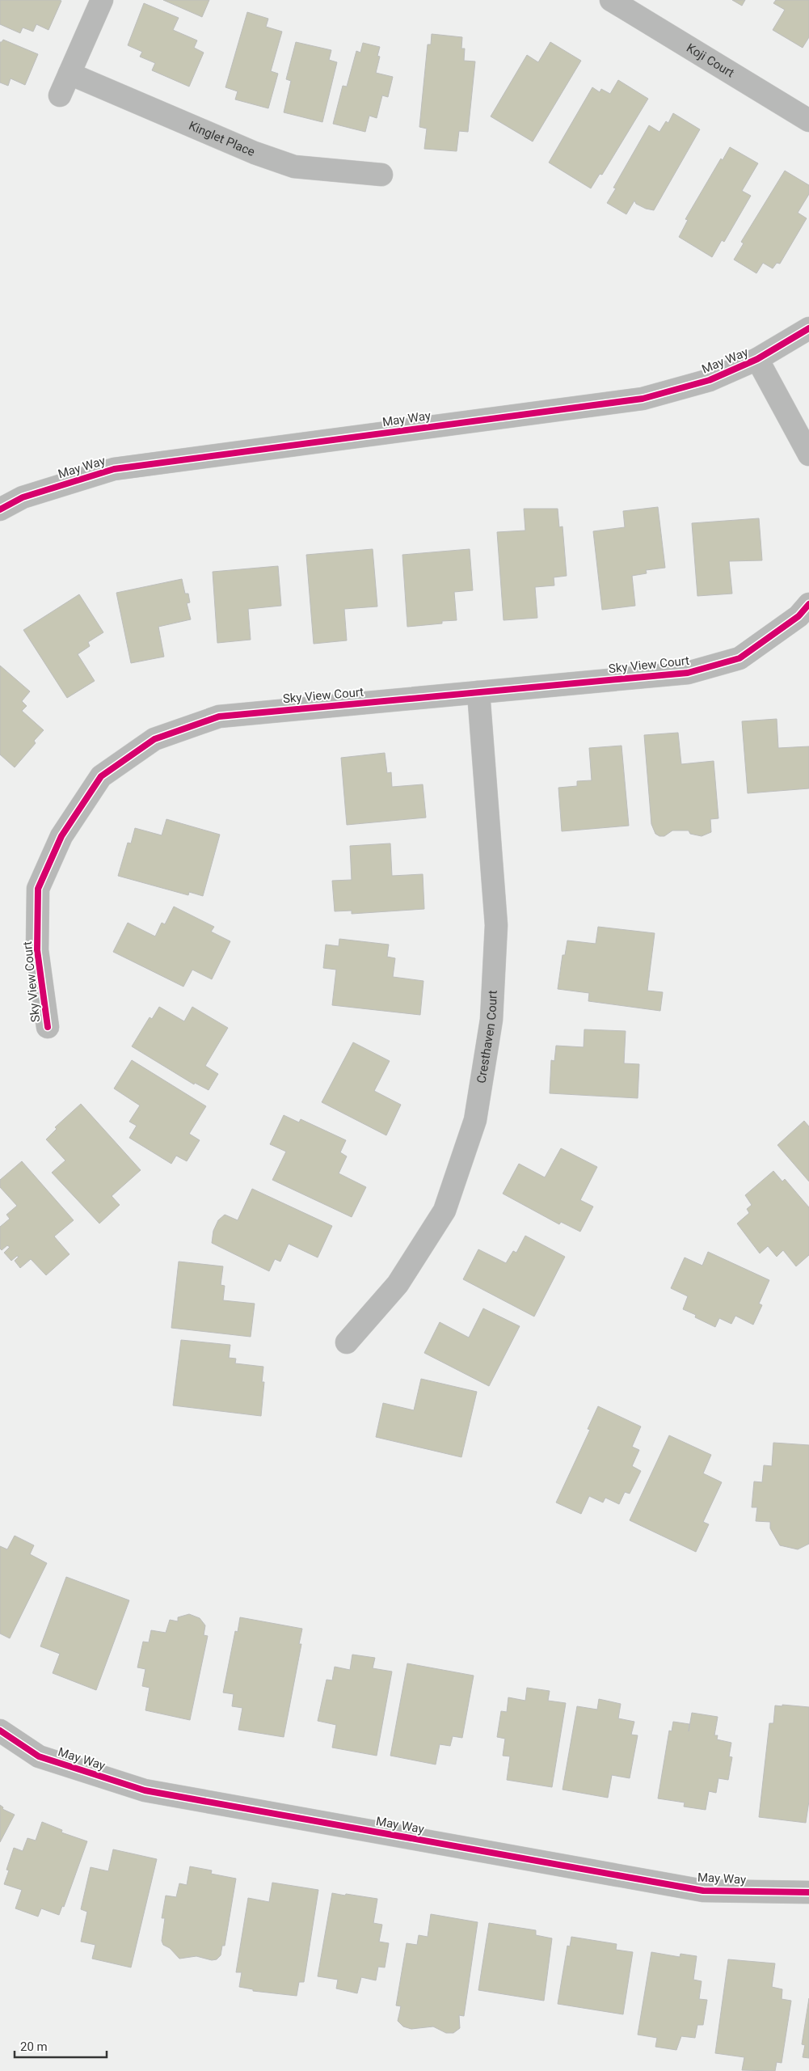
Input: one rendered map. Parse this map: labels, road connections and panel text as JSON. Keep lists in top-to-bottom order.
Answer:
{
  "streets": {
    "street": [
      "Koji Court",
      "Kinglet Place",
      "May Way",
      "Sky View Court",
      "Cresthaven Court"
    ]
  },
  "crossings": [
    ["Sky View Court", "Cresthaven Court"]
  ],
  "scale_bar": "20 m"
}
